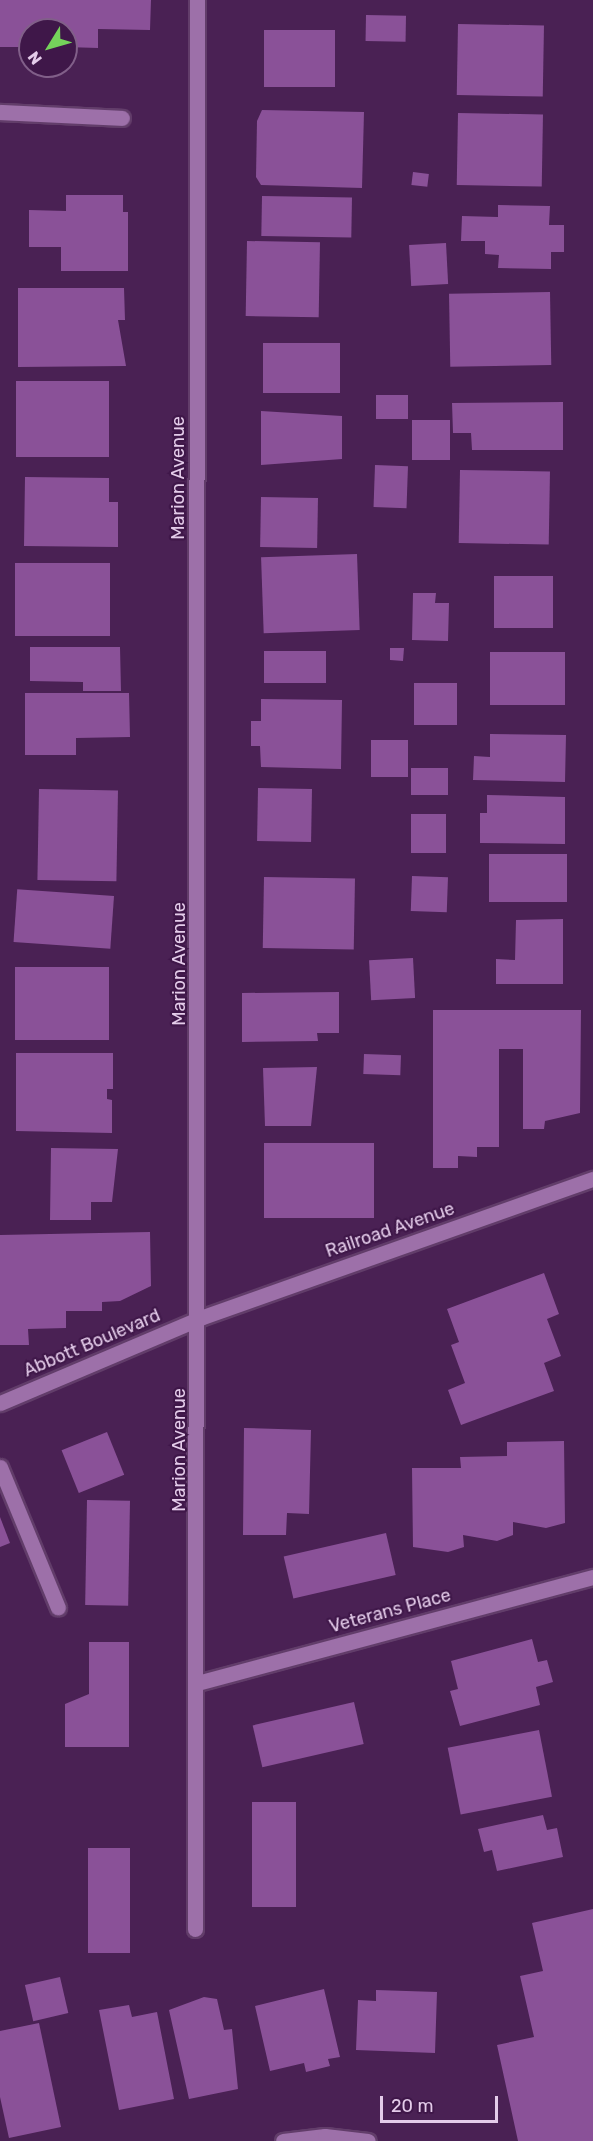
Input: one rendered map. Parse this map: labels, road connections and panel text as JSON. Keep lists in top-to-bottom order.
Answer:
{
  "streets": {
    "street": [
      "Marion Avenue",
      "Railroad Avenue",
      "Abbott Boulevard",
      "Veterans Place"
    ]
  },
  "crossings": [
    ["Marion Avenue", "Railroad Avenue"],
    ["Marion Avenue", "Abbott Boulevard"],
    ["Marion Avenue", "Veterans Place"],
    ["Railroad Avenue", "Abbott Boulevard"]
  ],
  "scale_bar": "20 m",
  "north": "bottom left"
}
